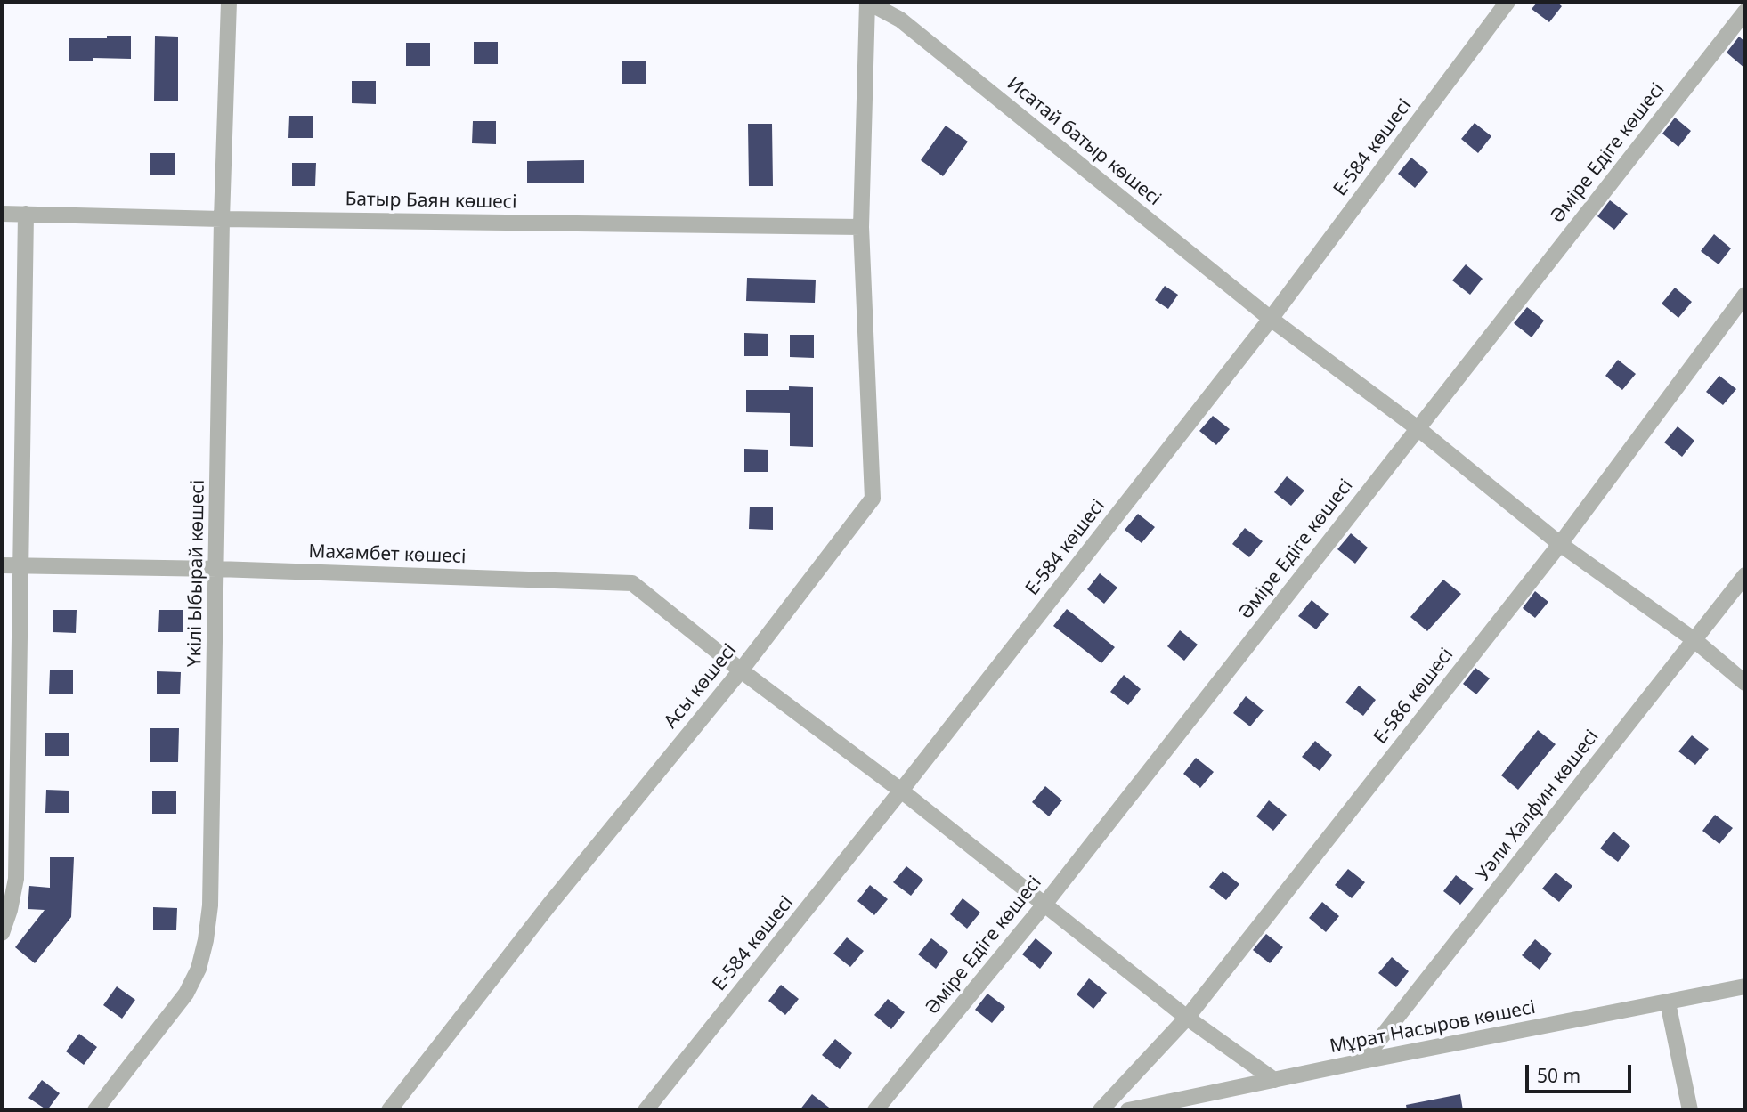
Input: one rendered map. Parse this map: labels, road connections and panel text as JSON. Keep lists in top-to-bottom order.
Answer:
{
  "streets": {
    "street": [
      "Исатай батыр көшесі",
      "Е-584 көшесі",
      "Әміре Едіге көшесі",
      "Батыр Баян көшесі",
      "Махамбет көшесі",
      "Үкілі Ыбырай көшесі",
      "Асы көшесі",
      "Е-586 көшесі",
      "Уәли Халфин көшесі",
      "Мұрат Насыров көшесі"
    ]
  },
  "crossings": [
    ["Исатай батыр көшесі", "Е-584 көшесі"],
    ["Исатай батыр көшесі", "Әміре Едіге көшесі"],
    ["Исатай батыр көшесі", "Асы көшесі"],
    ["Исатай батыр көшесі", "Е-586 көшесі"],
    ["Исатай батыр көшесі", "Уәли Халфин көшесі"],
    ["Е-584 көшесі", "Махамбет көшесі"],
    ["Әміре Едіге көшесі", "Махамбет көшесі"],
    ["Батыр Баян көшесі", "Үкілі Ыбырай көшесі"],
    ["Батыр Баян көшесі", "Асы көшесі"],
    ["Махамбет көшесі", "Үкілі Ыбырай көшесі"],
    ["Махамбет көшесі", "Асы көшесі"],
    ["Махамбет көшесі", "Е-586 көшесі"],
    ["Махамбет көшесі", "Мұрат Насыров көшесі"],
    ["Уәли Халфин көшесі", "Мұрат Насыров көшесі"]
  ],
  "scale_bar": "50 m"
}
